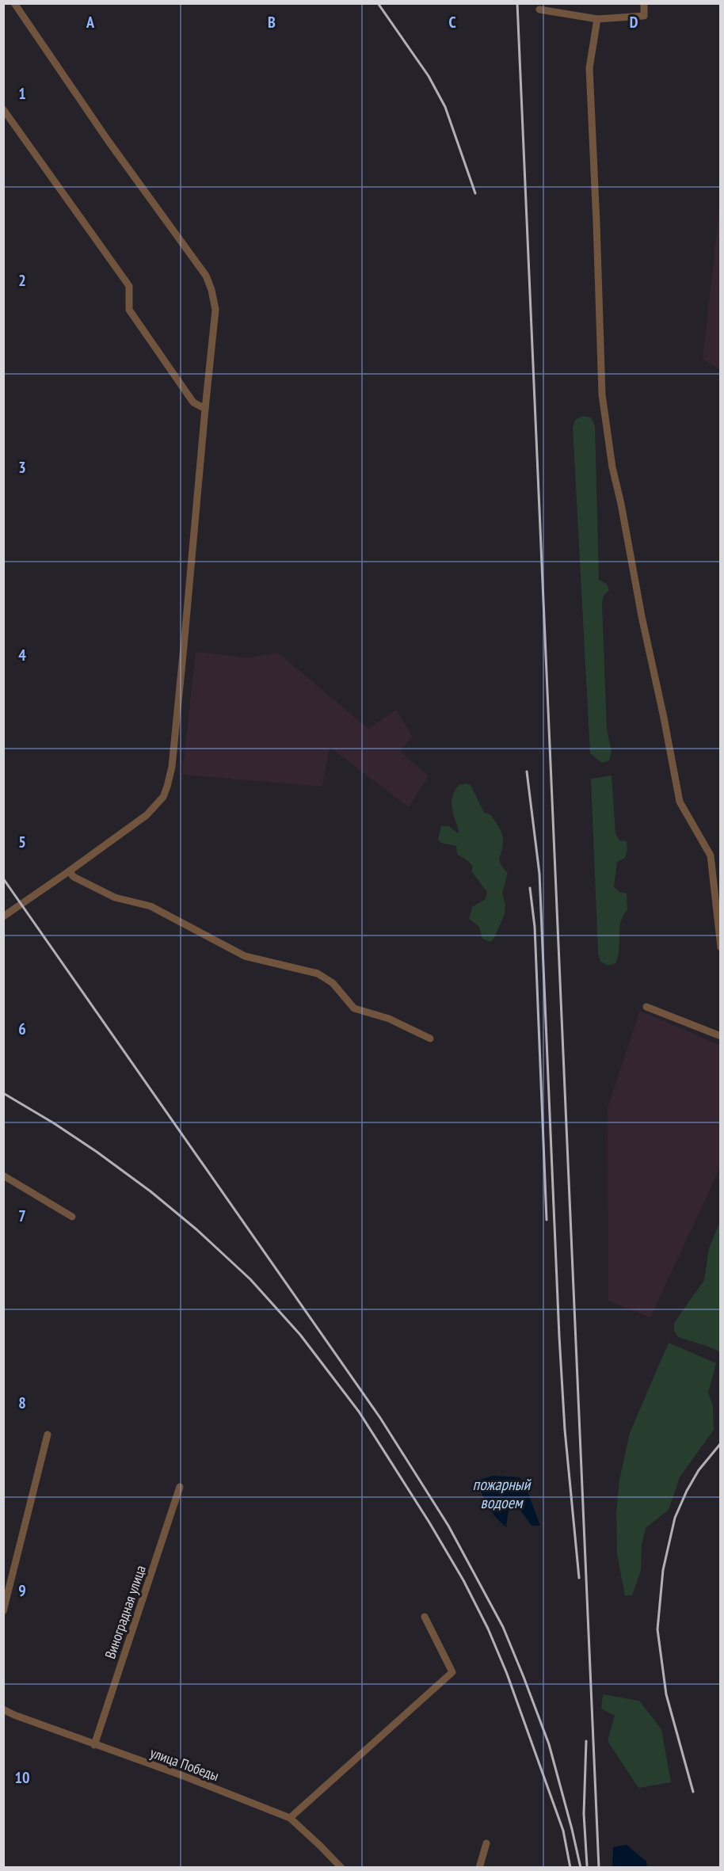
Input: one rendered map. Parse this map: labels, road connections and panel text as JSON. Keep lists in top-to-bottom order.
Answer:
{
  "streets": {
    "street": ["Виноградная улица", "улица Победы"]
  },
  "crossings": [
    ["Виноградная улица", "улица Победы"]
  ],
  "water": ["пожарный водоем"],
  "grid": {
    "columns": [
      "A",
      "B",
      "C",
      "D"
    ],
    "rows": [
      "1",
      "2",
      "3",
      "4",
      "5",
      "6",
      "7",
      "8",
      "9",
      "10"
    ]
  }
}
